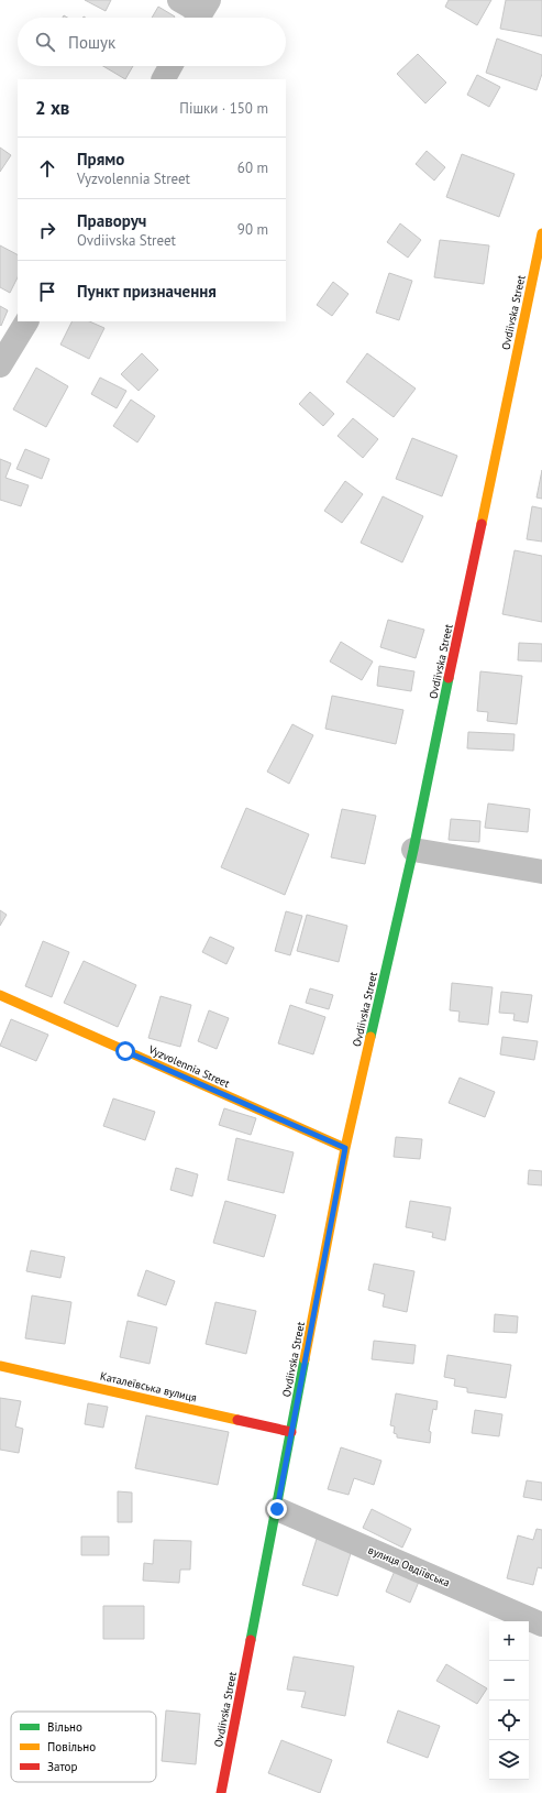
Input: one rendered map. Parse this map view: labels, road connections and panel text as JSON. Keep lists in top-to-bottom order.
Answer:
{
  "streets": {
    "main road": ["Ovdiivska Street", "Vyzvolennia Street", "Каталеївська вулиця"],
    "street": ["вулиця Овдіївська"]
  },
  "crossings": [
    ["Ovdiivska Street", "Vyzvolennia Street"],
    ["Ovdiivska Street", "Каталеївська вулиця"],
    ["Ovdiivska Street", "вулиця Овдіївська"]
  ],
  "legend": ["Вільно", "Повільно", "Затор"],
  "page": {
    "search": "Пошук",
    "heading": ["2 хв", "Пішки · 150 m"],
    "list": [
      ["Прямо", "Vyzvolennia Street", "60 m"],
      ["Праворуч", "Ovdiivska Street", "90 m"],
      "Пункт призначення"
    ],
    "map_buttons": ["+", "−"]
  }
}
